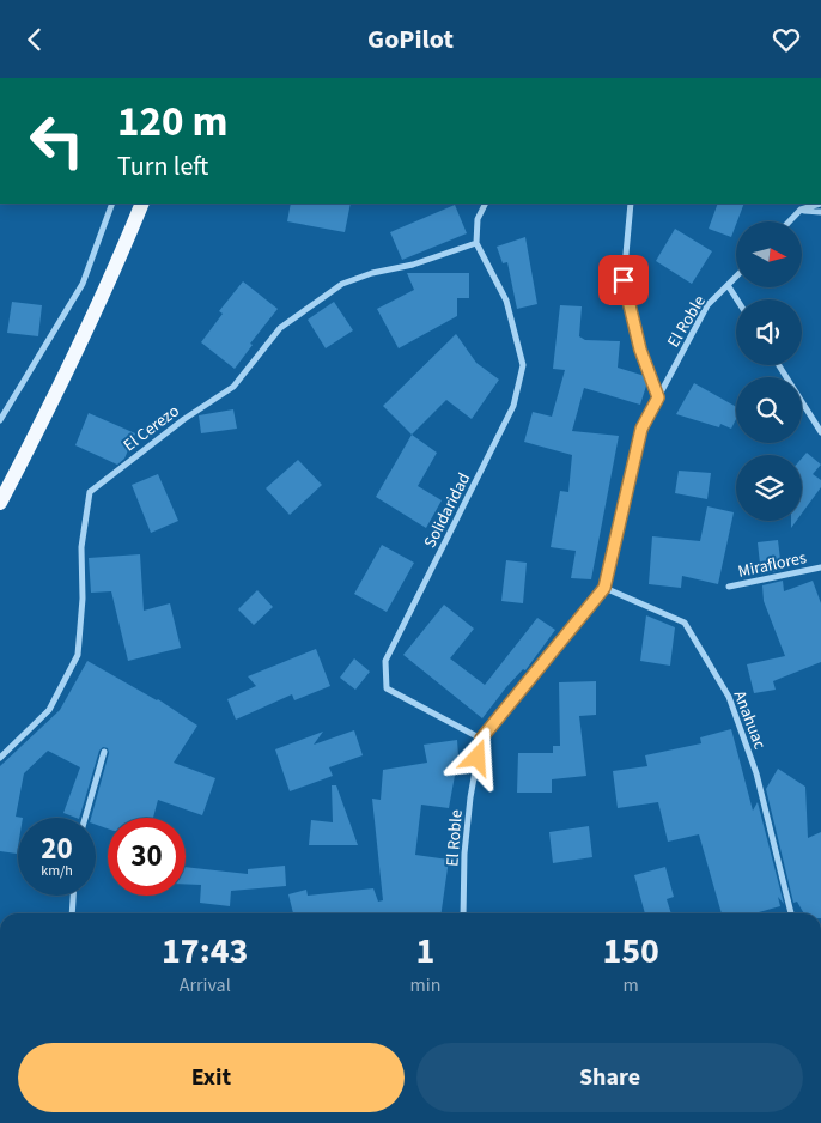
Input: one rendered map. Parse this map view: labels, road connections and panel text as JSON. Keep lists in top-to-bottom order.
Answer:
{
  "streets": {
    "street": [
      "El Roble",
      "El Cerezo",
      "Solidaridad",
      "Miraflores",
      "Anahuac"
    ]
  },
  "crossings": [
    ["El Roble", "Solidaridad"],
    ["El Roble", "Anahuac"],
    ["El Cerezo", "Solidaridad"]
  ],
  "north": "right",
  "page": {
    "header": "GoPilot",
    "turn": ["120 m", "Turn left"],
    "speed": "20 km/h",
    "limit": "30",
    "eta": [
      "17:43",
      "Arrival",
      "1",
      "min",
      "150",
      "m"
    ],
    "buttons": ["Exit", "Share"]
  }
}
